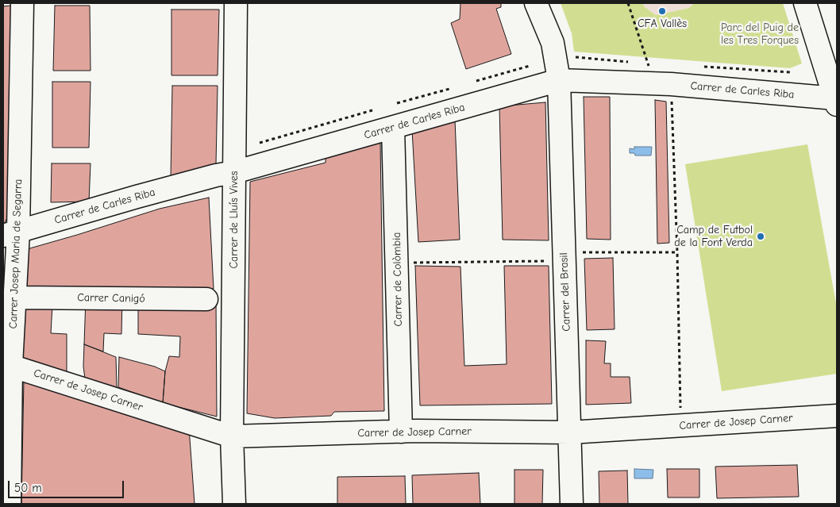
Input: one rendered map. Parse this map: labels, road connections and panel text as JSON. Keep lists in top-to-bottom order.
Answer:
{
  "streets": {
    "street": [
      "Carrer de Carles Riba",
      "Carrer de Lluís Vives",
      "Carrer Josep Maria de Segarra",
      "Carrer de Colòmbia",
      "Carrer del Brasil",
      "Carrer Canigó",
      "Carrer de Josep Carner"
    ]
  },
  "crossings": [
    ["Carrer de Carles Riba", "Carrer de Lluís Vives"],
    ["Carrer de Carles Riba", "Carrer Josep Maria de Segarra"],
    ["Carrer de Carles Riba", "Carrer de Colòmbia"],
    ["Carrer de Carles Riba", "Carrer del Brasil"],
    ["Carrer de Lluís Vives", "Carrer de Josep Carner"],
    ["Carrer Josep Maria de Segarra", "Carrer Canigó"],
    ["Carrer Josep Maria de Segarra", "Carrer de Josep Carner"],
    ["Carrer de Colòmbia", "Carrer de Josep Carner"],
    ["Carrer del Brasil", "Carrer de Josep Carner"]
  ],
  "parks": ["Parc del Puig de les Tres Forques"],
  "places": ["CFA Vallès", "Camp de Futbol de la Font Verda"],
  "scale_bar": "50 m"
}
